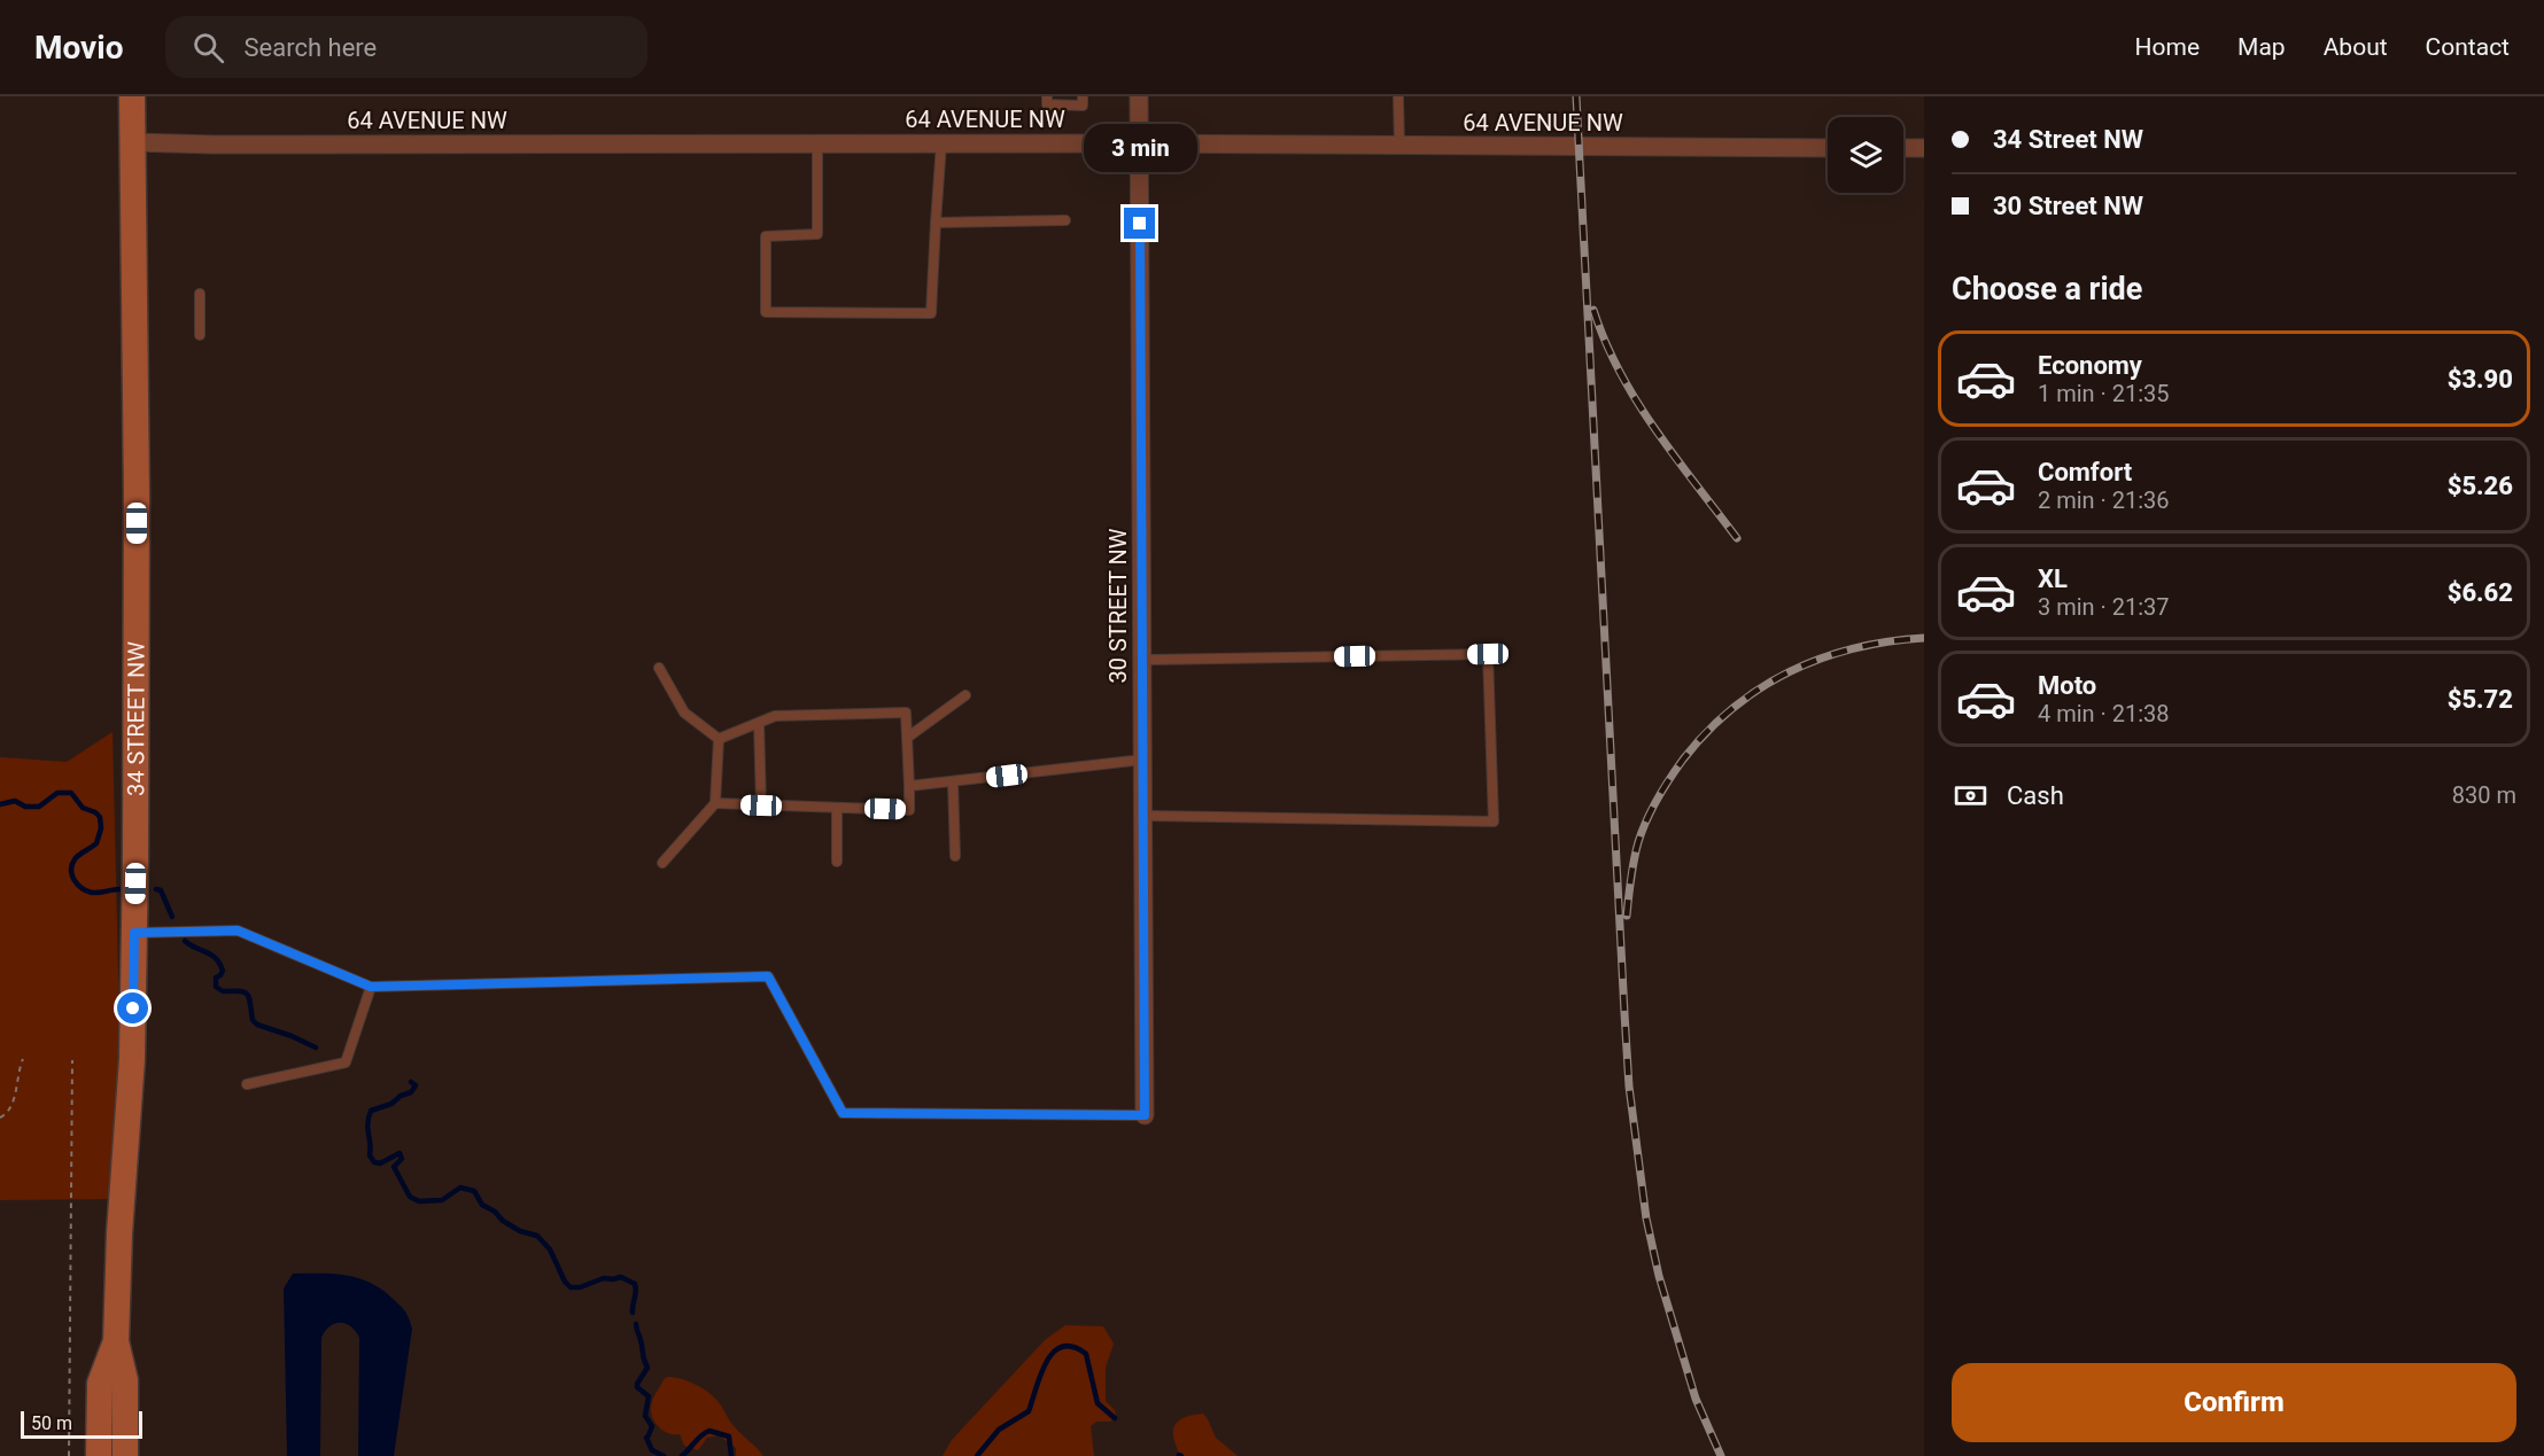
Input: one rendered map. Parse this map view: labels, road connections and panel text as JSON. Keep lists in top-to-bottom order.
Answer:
{
  "streets": {
    "main road": ["34 STREET NW"],
    "street": ["64 AVENUE NW", "30 STREET NW"]
  },
  "crossings": [
    ["64 AVENUE NW", "30 STREET NW"],
    ["64 AVENUE NW", "34 STREET NW"]
  ],
  "scale_bar": "50 m",
  "page": {
    "header": "Movio",
    "search": "Search here",
    "nav": [
      "Home",
      "Map",
      "About",
      "Contact"
    ],
    "banner": ["34 Street NW", "30 Street NW"],
    "bubble": "3 min",
    "heading": "Choose a ride",
    "list": [
      {
        "name": "Economy",
        "note": "1 min · 21:35",
        "value": "$3.90"
      },
      {
        "name": "Comfort",
        "note": "2 min · 21:36",
        "value": "$5.26"
      },
      {
        "name": "XL",
        "note": "3 min · 21:37",
        "value": "$6.62"
      },
      {
        "name": "Moto",
        "note": "4 min · 21:38",
        "value": "$5.72"
      }
    ],
    "pay": ["Cash", "830 m"],
    "buttons": "Confirm",
    "scale": "50 m"
  }
}
